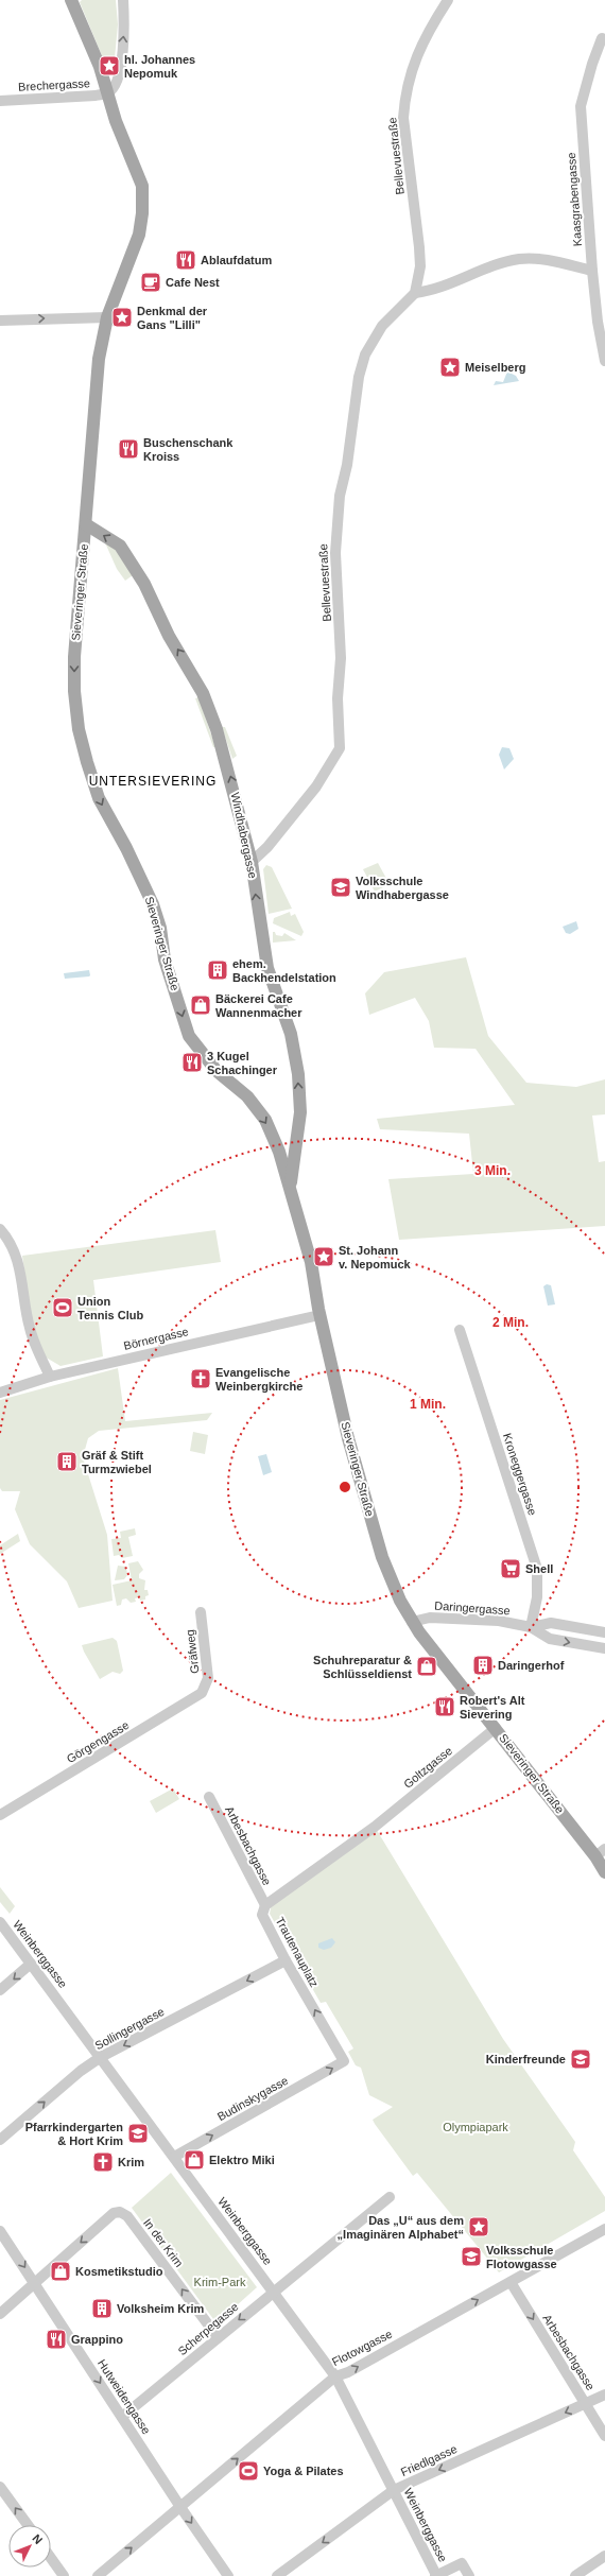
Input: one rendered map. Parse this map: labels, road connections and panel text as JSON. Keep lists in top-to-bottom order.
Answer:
{
  "streets": {
    "main road": ["Sieveringer Straße", "Windhabergasse"],
    "street": [
      "Brechergasse",
      "Bellevuestraße",
      "Kaasgrabengasse",
      "Börnergasse",
      "Kroneggergasse",
      "Daringergasse",
      "Gräfweg",
      "Görgengasse",
      "Goltzgasse",
      "Arbesbachgasse",
      "Trautenauplatz",
      "Weinberggasse",
      "Sollingergasse",
      "Budinskygasse",
      "In der Krim",
      "Scherpegasse",
      "Flotowgasse",
      "Hutweidengasse",
      "Friedlgasse"
    ]
  },
  "crossings": [
    ["Brechergasse", "Sieveringer Straße"],
    ["Bellevuestraße", "Windhabergasse"],
    ["Sieveringer Straße", "Windhabergasse"],
    ["Sieveringer Straße", "Börnergasse"],
    ["Sieveringer Straße", "Daringergasse"],
    ["Sieveringer Straße", "Goltzgasse"],
    ["Kroneggergasse", "Daringergasse"],
    ["Gräfweg", "Görgengasse"],
    ["Goltzgasse", "Trautenauplatz"],
    ["Arbesbachgasse", "Trautenauplatz"],
    ["Arbesbachgasse", "Flotowgasse"],
    ["Arbesbachgasse", "Friedlgasse"],
    ["Trautenauplatz", "Sollingergasse"],
    ["Trautenauplatz", "Budinskygasse"],
    ["Weinberggasse", "Sollingergasse"],
    ["Weinberggasse", "Budinskygasse"],
    ["Weinberggasse", "Scherpegasse"],
    ["Weinberggasse", "Flotowgasse"],
    ["Weinberggasse", "Friedlgasse"],
    ["In der Krim", "Scherpegasse"],
    ["In der Krim", "Hutweidengasse"],
    ["Scherpegasse", "Hutweidengasse"],
    ["Flotowgasse", "Hutweidengasse"]
  ],
  "one_way": [
    "Windhabergasse",
    "Arbesbachgasse",
    "Trautenauplatz",
    "Budinskygasse",
    "Flotowgasse",
    "Hutweidengasse",
    "Friedlgasse"
  ],
  "districts": ["UNTERSIEVERING"],
  "parks": ["Olympiapark", "Krim-Park"],
  "places": {
    "place": [
      "hl. Johannes Nepomuk",
      "Denkmal der Gans \"Lilli\"",
      "Meiselberg",
      "St. Johann v. Nepomuck",
      "Das „U“ aus dem „Imaginären Alphabet“"
    ],
    "restaurant": [
      "Ablaufdatum",
      "Buschenschank Kroiss",
      "3 Kugel Schachinger",
      "Robert's Alt Sievering",
      "Grappino"
    ],
    "cafe": ["Cafe Nest"],
    "school or university": [
      "Volksschule Windhabergasse",
      "Kinderfreunde",
      "Pfarrkindergarten & Hort Krim",
      "Volksschule Flotowgasse"
    ],
    "building": [
      "ehem. Backhendelstation",
      "Gräf & Stift Turmzwiebel",
      "Daringerhof",
      "Volksheim Krim"
    ],
    "shop": [
      "Bäckerei Cafe Wannenmacher",
      "Schuhreparatur & Schlüsseldienst",
      "Elektro Miki",
      "Kosmetikstudio"
    ],
    "sports": ["Union Tennis Club", "Yoga & Pilates"],
    "church": ["Evangelische Weinbergkirche", "Krim"],
    "supermarket": ["Shell"]
  },
  "north": "top right",
  "rings": ["3 Min.", "2 Min.", "1 Min."]
}
